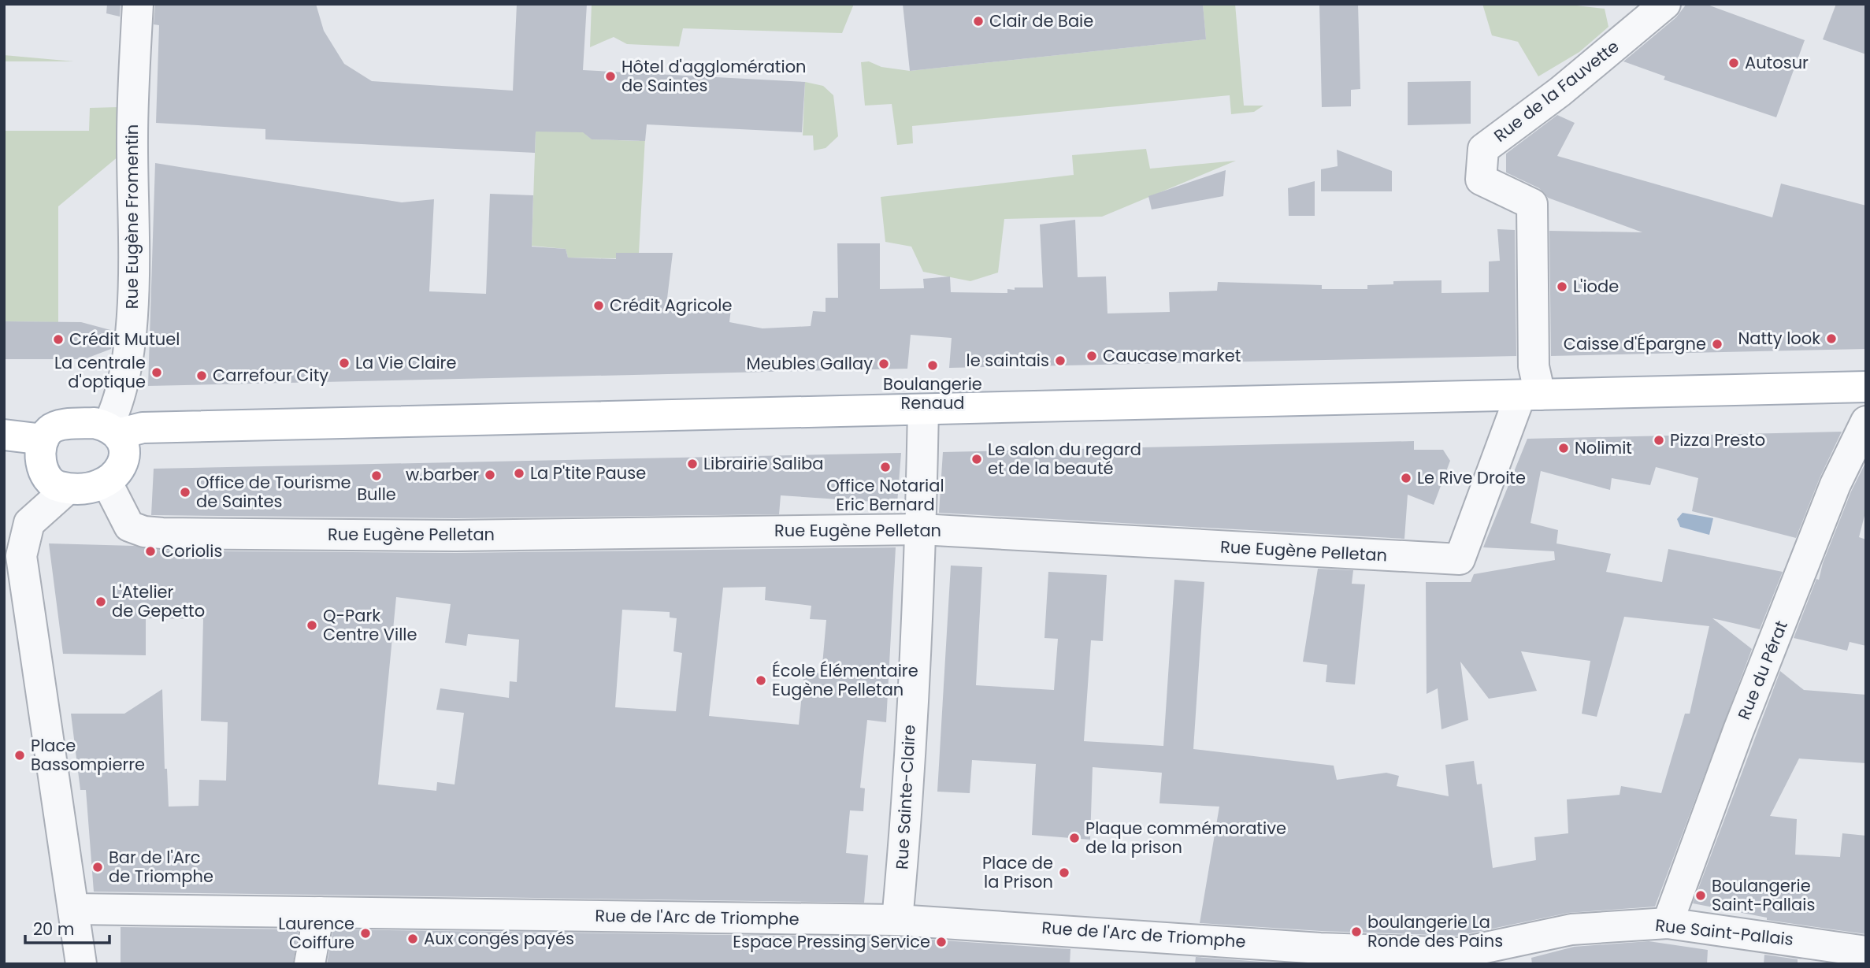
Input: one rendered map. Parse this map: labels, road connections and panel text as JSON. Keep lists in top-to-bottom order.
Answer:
{
  "streets": {
    "street": [
      "Rue de la Fauvette",
      "Rue Eugène Fromentin",
      "Rue Eugène Pelletan",
      "Rue du Pérat",
      "Rue Sainte-Claire",
      "Rue de l'Arc de Triomphe",
      "Rue Saint-Pallais"
    ]
  },
  "crossings": [
    ["Rue de la Fauvette", "Rue Eugène Pelletan"],
    ["Rue Eugène Fromentin", "Rue Eugène Pelletan"],
    ["Rue Eugène Pelletan", "Rue Sainte-Claire"],
    ["Rue du Pérat", "Rue Saint-Pallais"],
    ["Rue Sainte-Claire", "Rue de l'Arc de Triomphe"],
    ["Rue de l'Arc de Triomphe", "Rue Saint-Pallais"]
  ],
  "places": [
    "Clair de Baie",
    "Autosur",
    "Hôtel d'agglomération de Saintes",
    "L'iode",
    "Crédit Agricole",
    "Natty look",
    "Crédit Mutuel",
    "Caisse d'Épargne",
    "Caucase market",
    "le saintais",
    "La Vie Claire",
    "Meubles Gallay",
    "Boulangerie Renaud",
    "La centrale d'optique",
    "Carrefour City",
    "Pizza Presto",
    "Nolimit",
    "Le salon du regard et de la beauté",
    "Librairie Saliba",
    "Office Notarial Eric Bernard",
    "La P'tite Pause",
    "w.barber",
    "Bulle",
    "Le Rive Droite",
    "Office de Tourisme de Saintes",
    "Coriolis",
    "L'Atelier de Gepetto",
    "Q-Park Centre Ville",
    "École Élémentaire Eugène Pelletan",
    "Place Bassompierre",
    "Plaque commémorative de la prison",
    "Bar de l'Arc de Triomphe",
    "Place de la Prison",
    "Boulangerie Saint-Pallais",
    "boulangerie La Ronde des Pains",
    "Laurence Coiffure",
    "Aux congés payés",
    "Espace Pressing Service"
  ],
  "scale_bar": "20 m"
}
